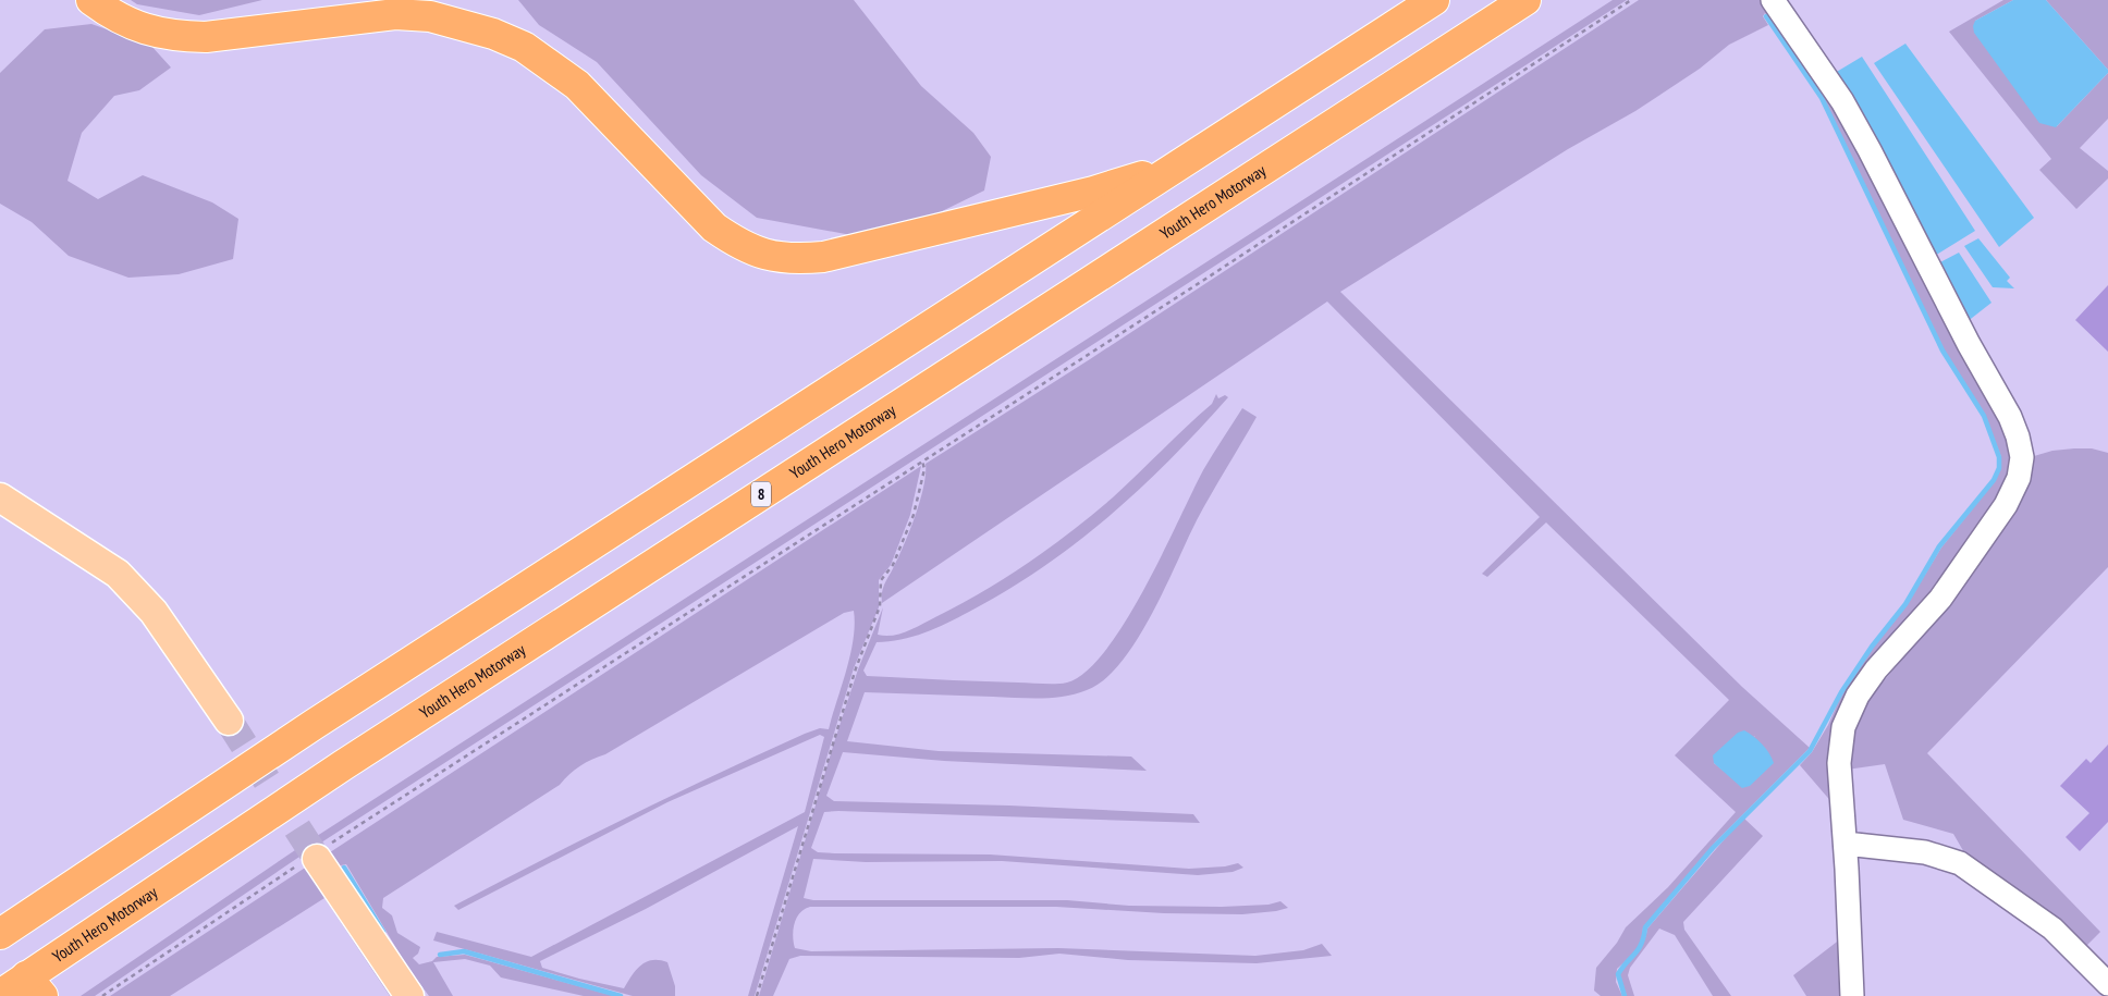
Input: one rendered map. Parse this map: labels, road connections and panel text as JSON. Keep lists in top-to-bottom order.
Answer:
{
  "streets": {
    "highway": ["Youth Hero Motorway", "8"]
  }
}
